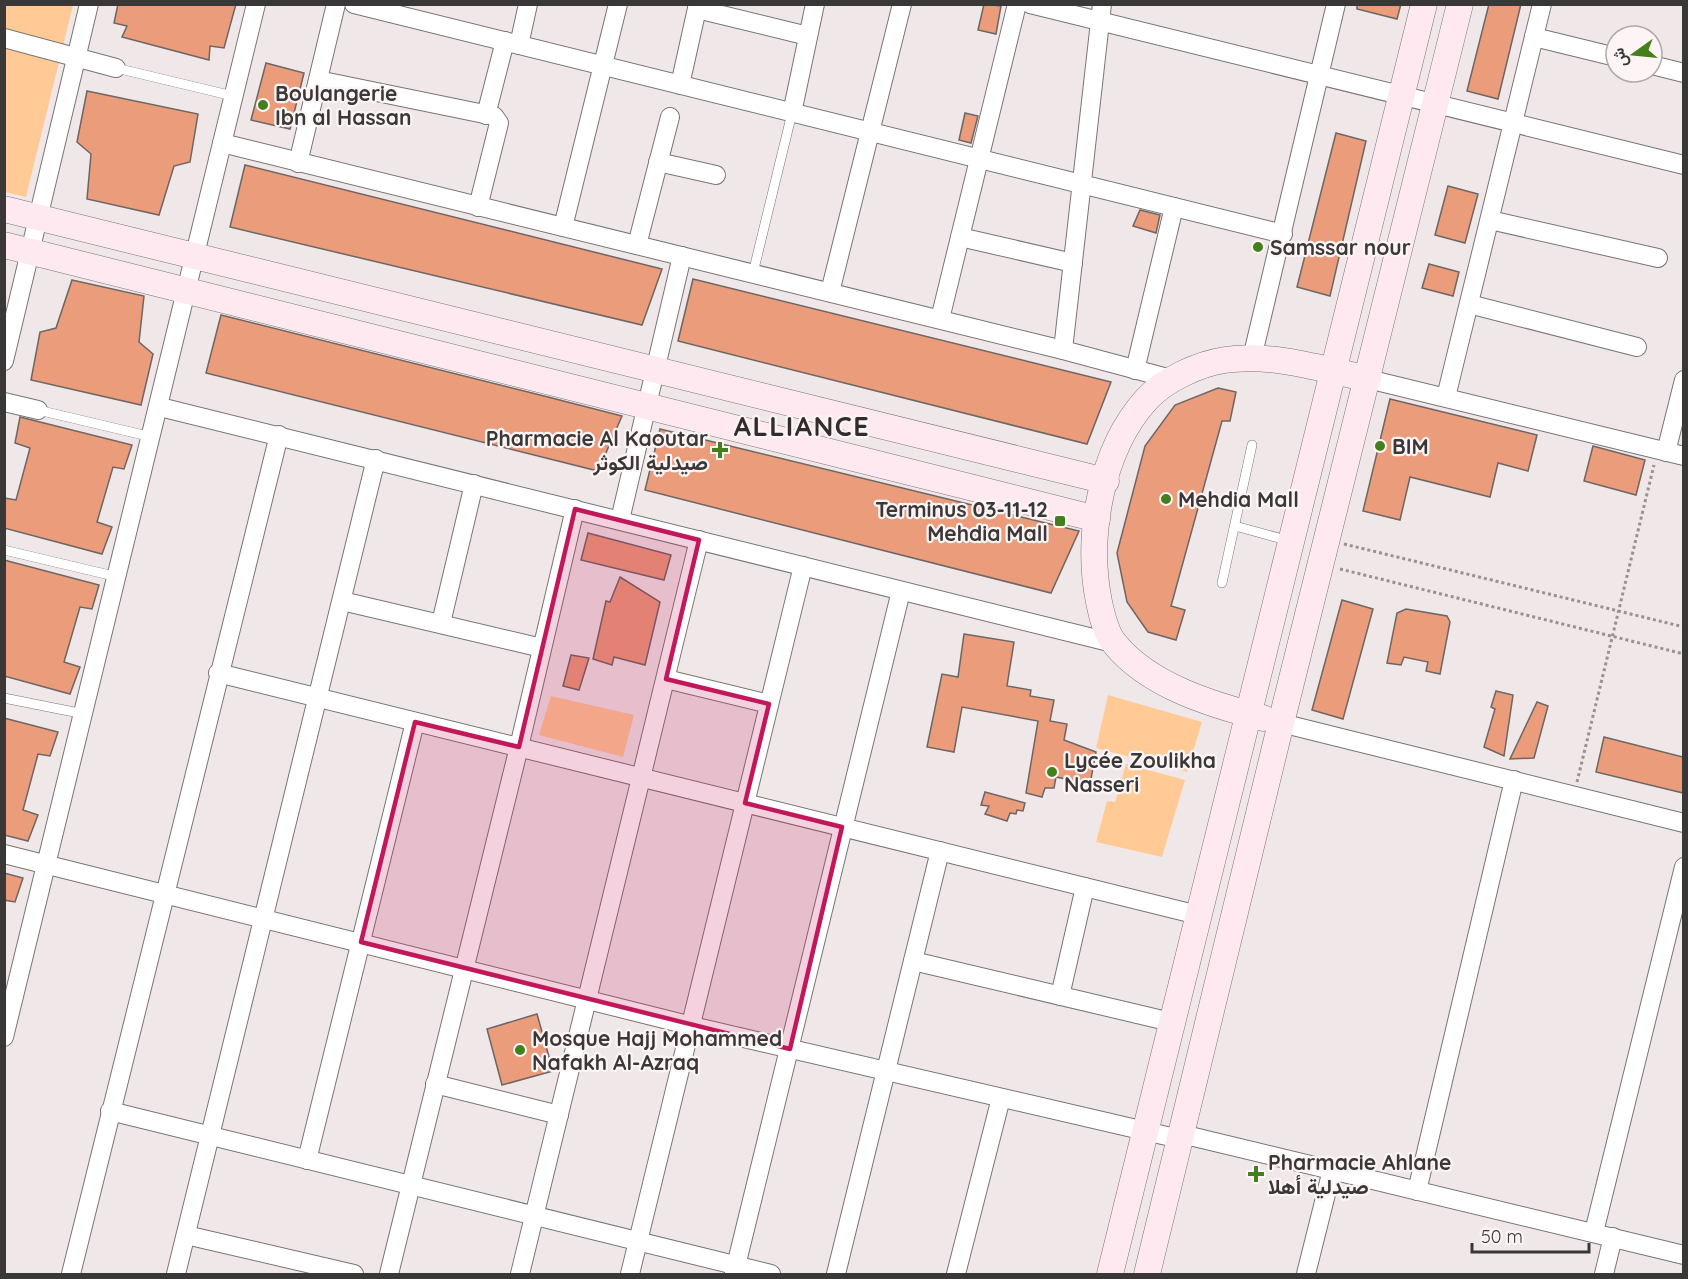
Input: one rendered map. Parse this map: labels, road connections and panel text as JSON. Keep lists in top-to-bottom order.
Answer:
{
  "districts": ["ALLIANCE"],
  "places": {
    "other": [
      "Boulangerie Ibn al Hassan",
      "Samssar nour",
      "BIM",
      "Mehdia Mall",
      "Lycée Zoulikha Nasseri",
      "Mosque Hajj Mohammed Nafakh Al-Azraq"
    ],
    "health": ["Pharmacie Al Kaoutar صيدلية الكوثر", "Pharmacie Ahlane صيدلية أهلا"],
    "transit": ["Terminus 03-11-12 Mehdia Mall"]
  },
  "scale_bar": "50 m",
  "north": "left"
}
